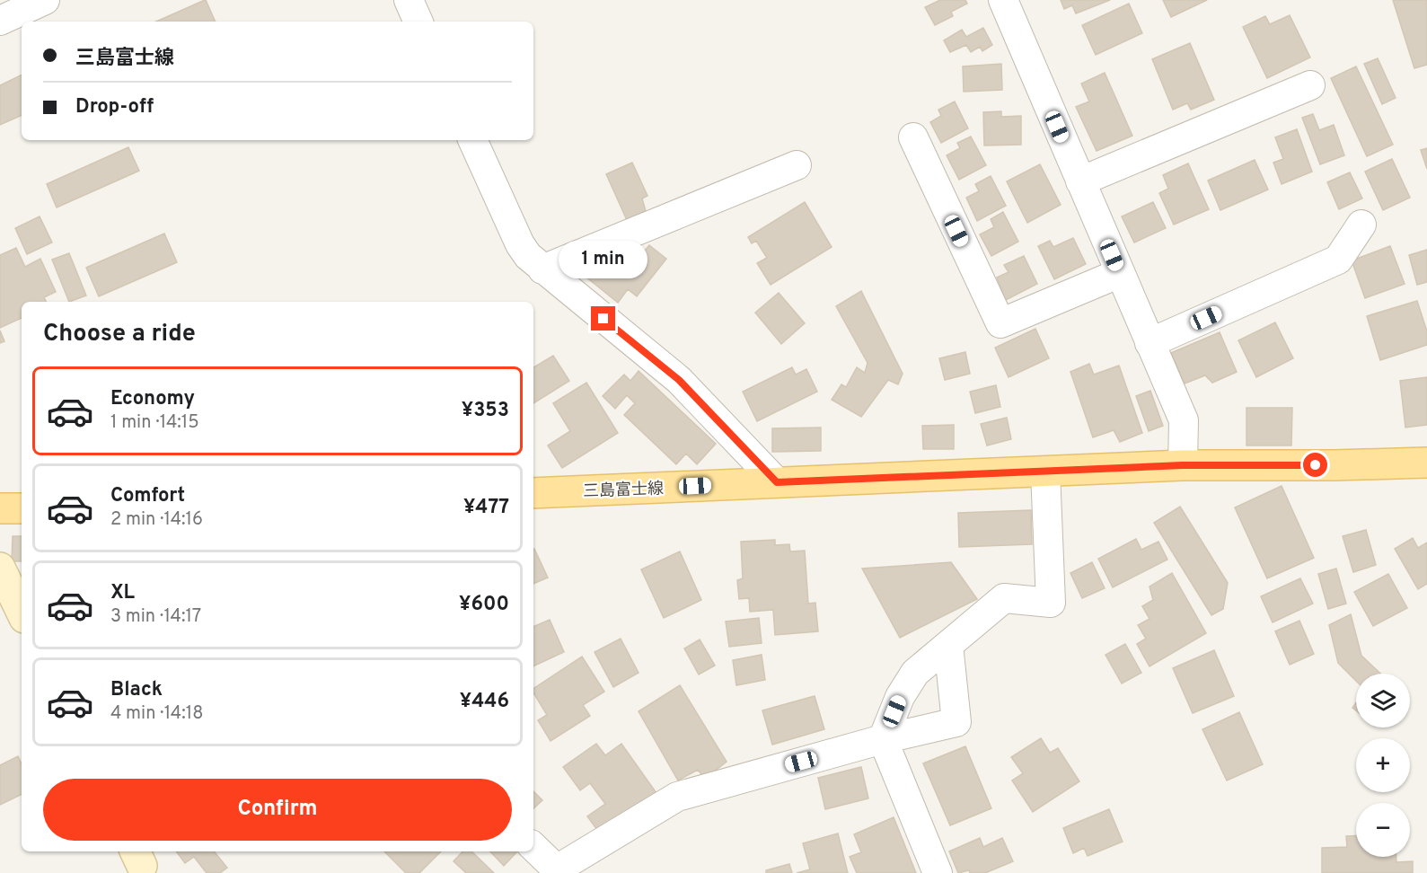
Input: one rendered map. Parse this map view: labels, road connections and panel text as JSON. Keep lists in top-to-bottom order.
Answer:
{
  "streets": {
    "main road": ["三島富士線"]
  },
  "page": {
    "banner": ["三島富士線", "Drop-off"],
    "bubble": "1 min",
    "heading": "Choose a ride",
    "list": [
      {
        "name": "Economy",
        "note": "1 min · 14:15",
        "value": "¥353"
      },
      {
        "name": "Comfort",
        "note": "2 min · 14:16",
        "value": "¥477"
      },
      {
        "name": "XL",
        "note": "3 min · 14:17",
        "value": "¥600"
      },
      {
        "name": "Black",
        "note": "4 min · 14:18",
        "value": "¥446"
      }
    ],
    "map_buttons": ["+", "−"],
    "buttons": "Confirm"
  }
}
